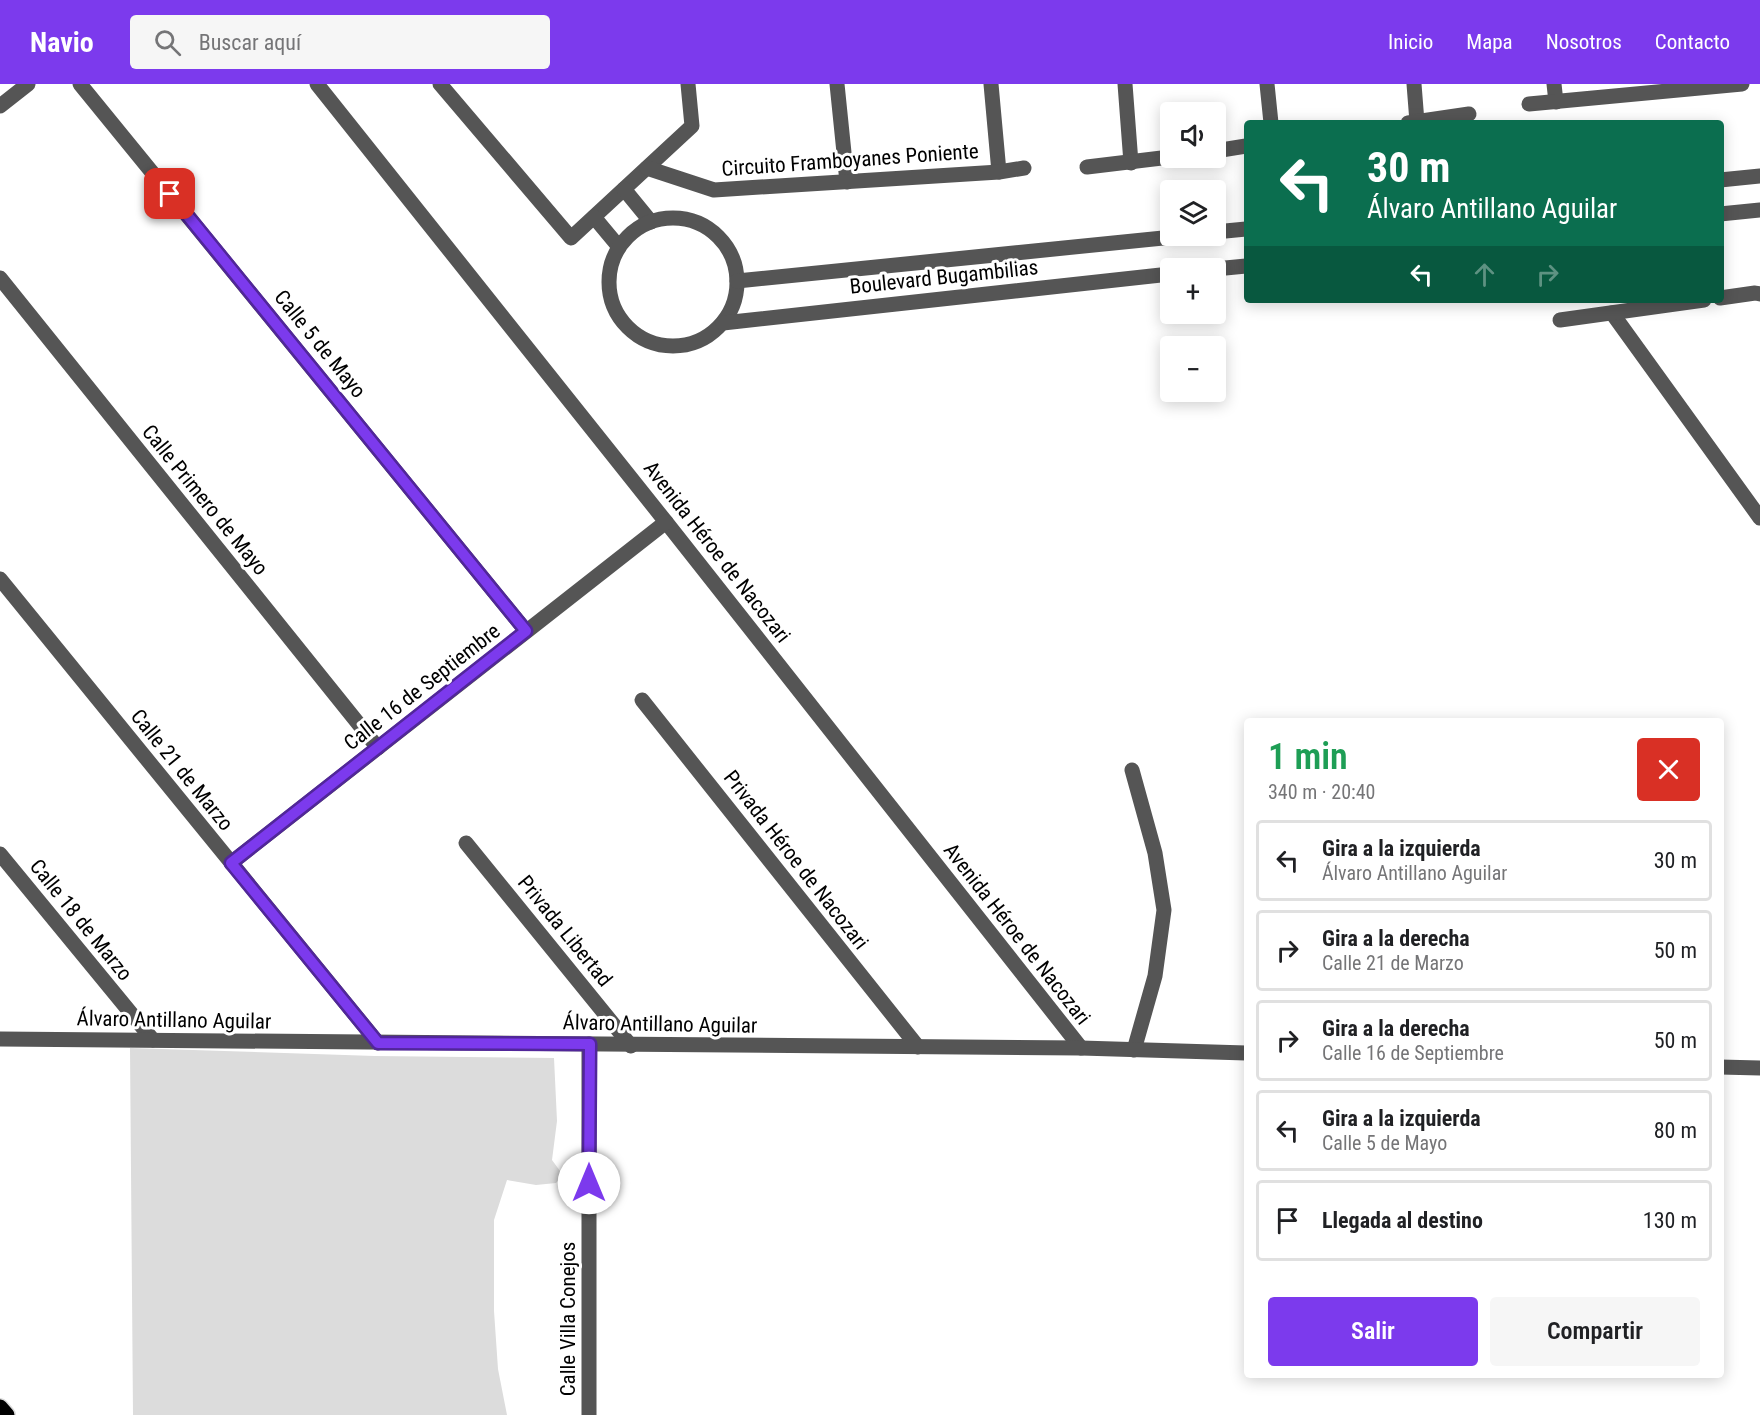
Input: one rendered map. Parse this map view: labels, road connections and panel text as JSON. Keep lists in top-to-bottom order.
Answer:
{
  "streets": {
    "street": [
      "Circuito Framboyanes Poniente",
      "Boulevard Bugambilias",
      "Calle 5 de Mayo",
      "Calle Primero de Mayo",
      "Avenida Héroe de Nacozari",
      "Calle 16 de Septiembre",
      "Calle 21 de Marzo",
      "Privada Héroe de Nacozari",
      "Calle 18 de Marzo",
      "Privada Libertad",
      "Álvaro Antillano Aguilar",
      "Calle Villa Conejos"
    ]
  },
  "crossings": [
    ["Calle 5 de Mayo", "Calle 16 de Septiembre"],
    ["Calle Primero de Mayo", "Calle 16 de Septiembre"],
    ["Avenida Héroe de Nacozari", "Calle 16 de Septiembre"],
    ["Avenida Héroe de Nacozari", "Álvaro Antillano Aguilar"],
    ["Calle 16 de Septiembre", "Calle 21 de Marzo"],
    ["Calle 21 de Marzo", "Álvaro Antillano Aguilar"],
    ["Privada Héroe de Nacozari", "Álvaro Antillano Aguilar"],
    ["Calle 18 de Marzo", "Álvaro Antillano Aguilar"],
    ["Privada Libertad", "Álvaro Antillano Aguilar"],
    ["Álvaro Antillano Aguilar", "Calle Villa Conejos"]
  ],
  "page": {
    "header": "Navio",
    "search": "Buscar aquí",
    "nav": [
      "Inicio",
      "Mapa",
      "Nosotros",
      "Contacto"
    ],
    "map_buttons": ["+", "−"],
    "turn": ["30 m", "Álvaro Antillano Aguilar"],
    "heading": ["1 min", "340 m · 20:40"],
    "list": [
      {
        "name": "Gira a la izquierda",
        "note": "Álvaro Antillano Aguilar",
        "value": "30 m"
      },
      {
        "name": "Gira a la derecha",
        "note": "Calle 21 de Marzo",
        "value": "50 m"
      },
      {
        "name": "Gira a la derecha",
        "note": "Calle 16 de Septiembre",
        "value": "50 m"
      },
      {
        "name": "Gira a la izquierda",
        "note": "Calle 5 de Mayo",
        "value": "80 m"
      },
      {
        "name": "Llegada al destino",
        "value": "130 m"
      }
    ],
    "buttons": ["Salir", "Compartir"]
  }
}
